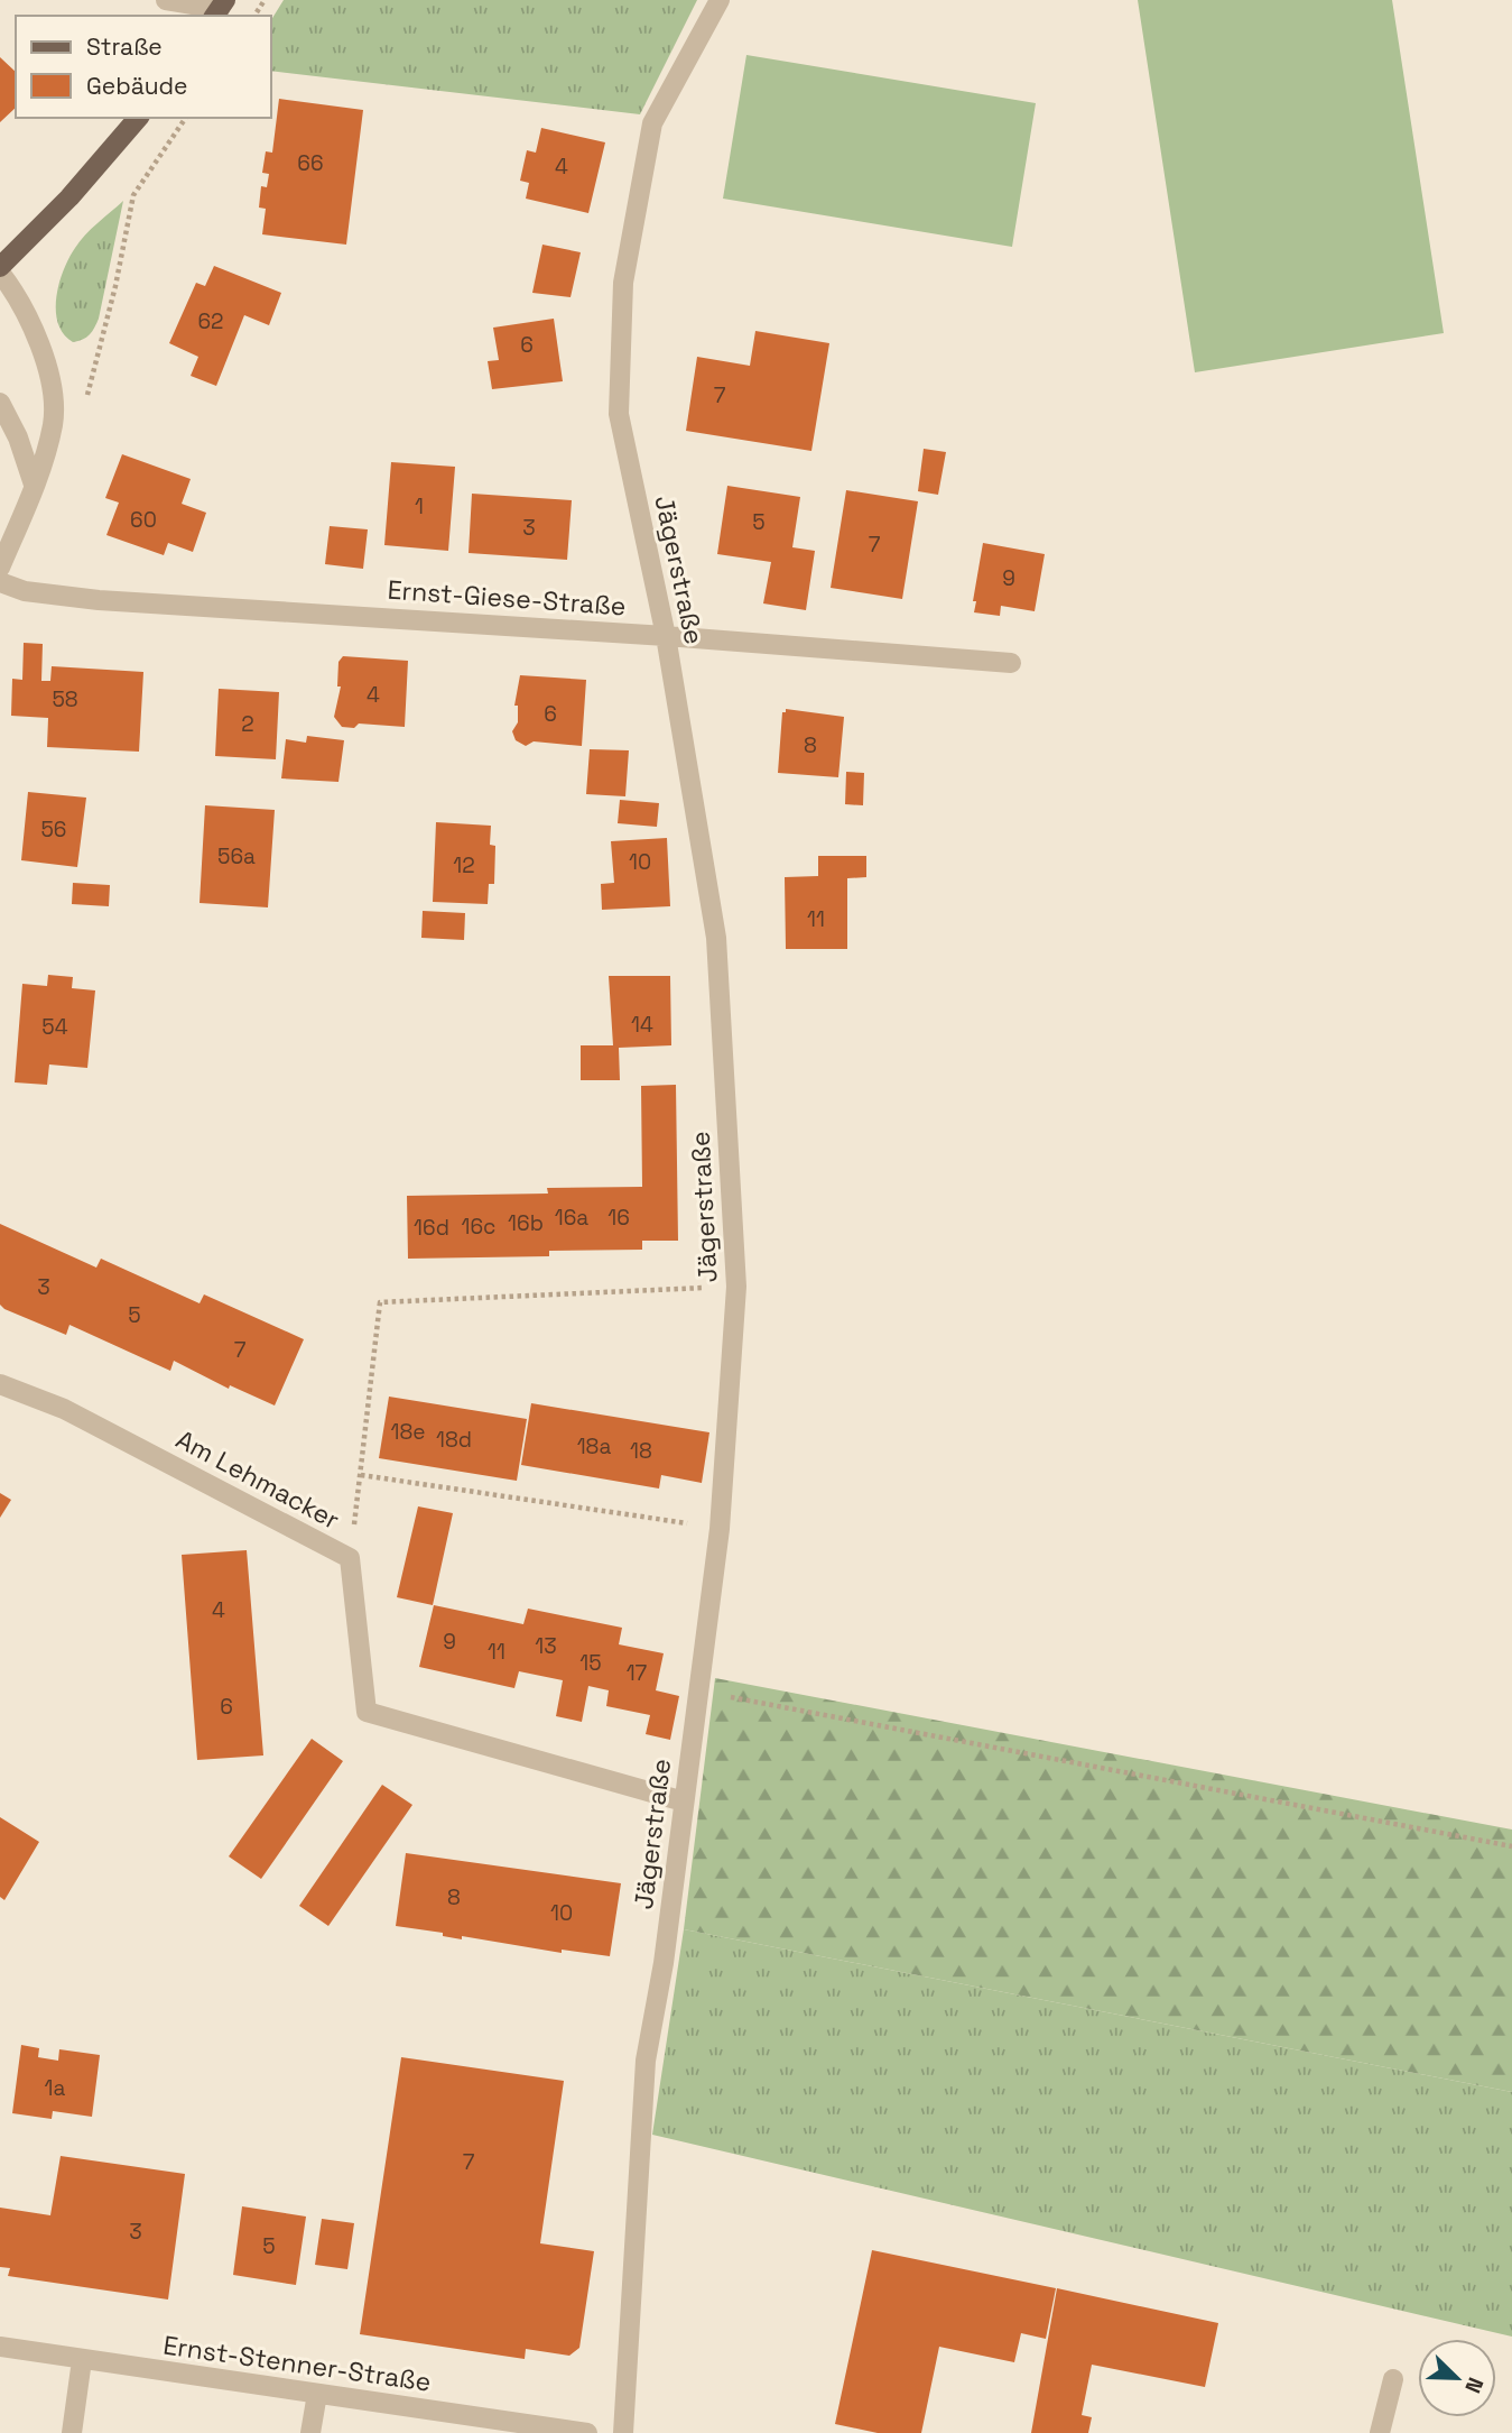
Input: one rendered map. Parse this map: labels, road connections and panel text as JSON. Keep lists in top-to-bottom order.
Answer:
{
  "streets": {
    "street": [
      "Jägerstraße",
      "Ernst-Giese-Straße",
      "Am Lehmacker",
      "Ernst-Stenner-Straße"
    ]
  },
  "crossings": [
    ["Jägerstraße", "Ernst-Giese-Straße"],
    ["Jägerstraße", "Am Lehmacker"]
  ],
  "house_numbers": [
    "66",
    "4",
    "62",
    "6",
    "7",
    "1",
    "60",
    "5",
    "3",
    "7",
    "9",
    "4",
    "58",
    "6",
    "2",
    "8",
    "56",
    "56a",
    "10",
    "12",
    "11",
    "14",
    "54",
    "16a",
    "16",
    "16b",
    "16c",
    "16d",
    "3",
    "5",
    "7",
    "18e",
    "18d",
    "18a",
    "18",
    "4",
    "9",
    "13",
    "11",
    "15",
    "17",
    "6",
    "8",
    "10",
    "1a",
    "7",
    "3",
    "5"
  ],
  "legend": ["Straße", "Gebäude"],
  "north": "bottom right"
}
